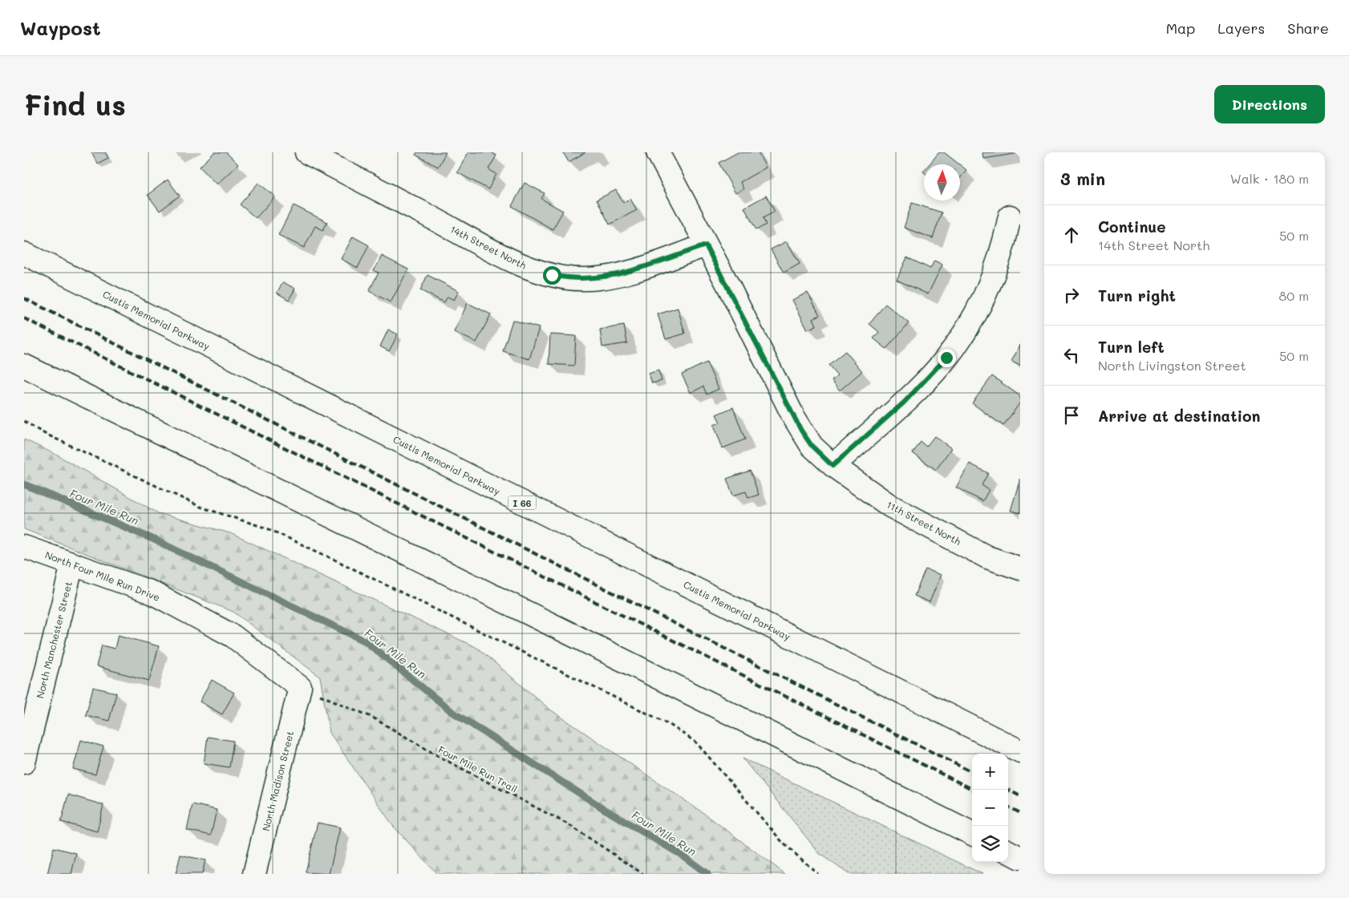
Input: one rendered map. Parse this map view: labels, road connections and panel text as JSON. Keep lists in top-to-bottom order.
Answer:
{
  "streets": {
    "main road": [
      "14th Street North",
      "Custis Memorial Parkway",
      "I 66",
      "11th Street North",
      "North Four Mile Run Drive",
      "North Manchester Street",
      "North Madison Street"
    ],
    "path": ["Four Mile Run Trail"]
  },
  "crossings": [
    ["14th Street North", "11th Street North"],
    ["North Four Mile Run Drive", "North Manchester Street"],
    ["North Four Mile Run Drive", "Four Mile Run Trail"],
    ["North Four Mile Run Drive", "North Madison Street"],
    ["Four Mile Run Trail", "North Madison Street"]
  ],
  "water": ["Four Mile Run"],
  "north": "top",
  "page": {
    "header": "Waypost",
    "nav": ["Map", "Layers", "Share"],
    "buttons": "Directions",
    "title": "Find us",
    "heading": ["3 min", "Walk · 180 m"],
    "list": [
      ["Continue", "14th Street North", "50 m"],
      ["Turn right", "80 m"],
      ["Turn left", "North Livingston Street", "50 m"],
      "Arrive at destination"
    ],
    "map_buttons": ["+", "−"]
  }
}
